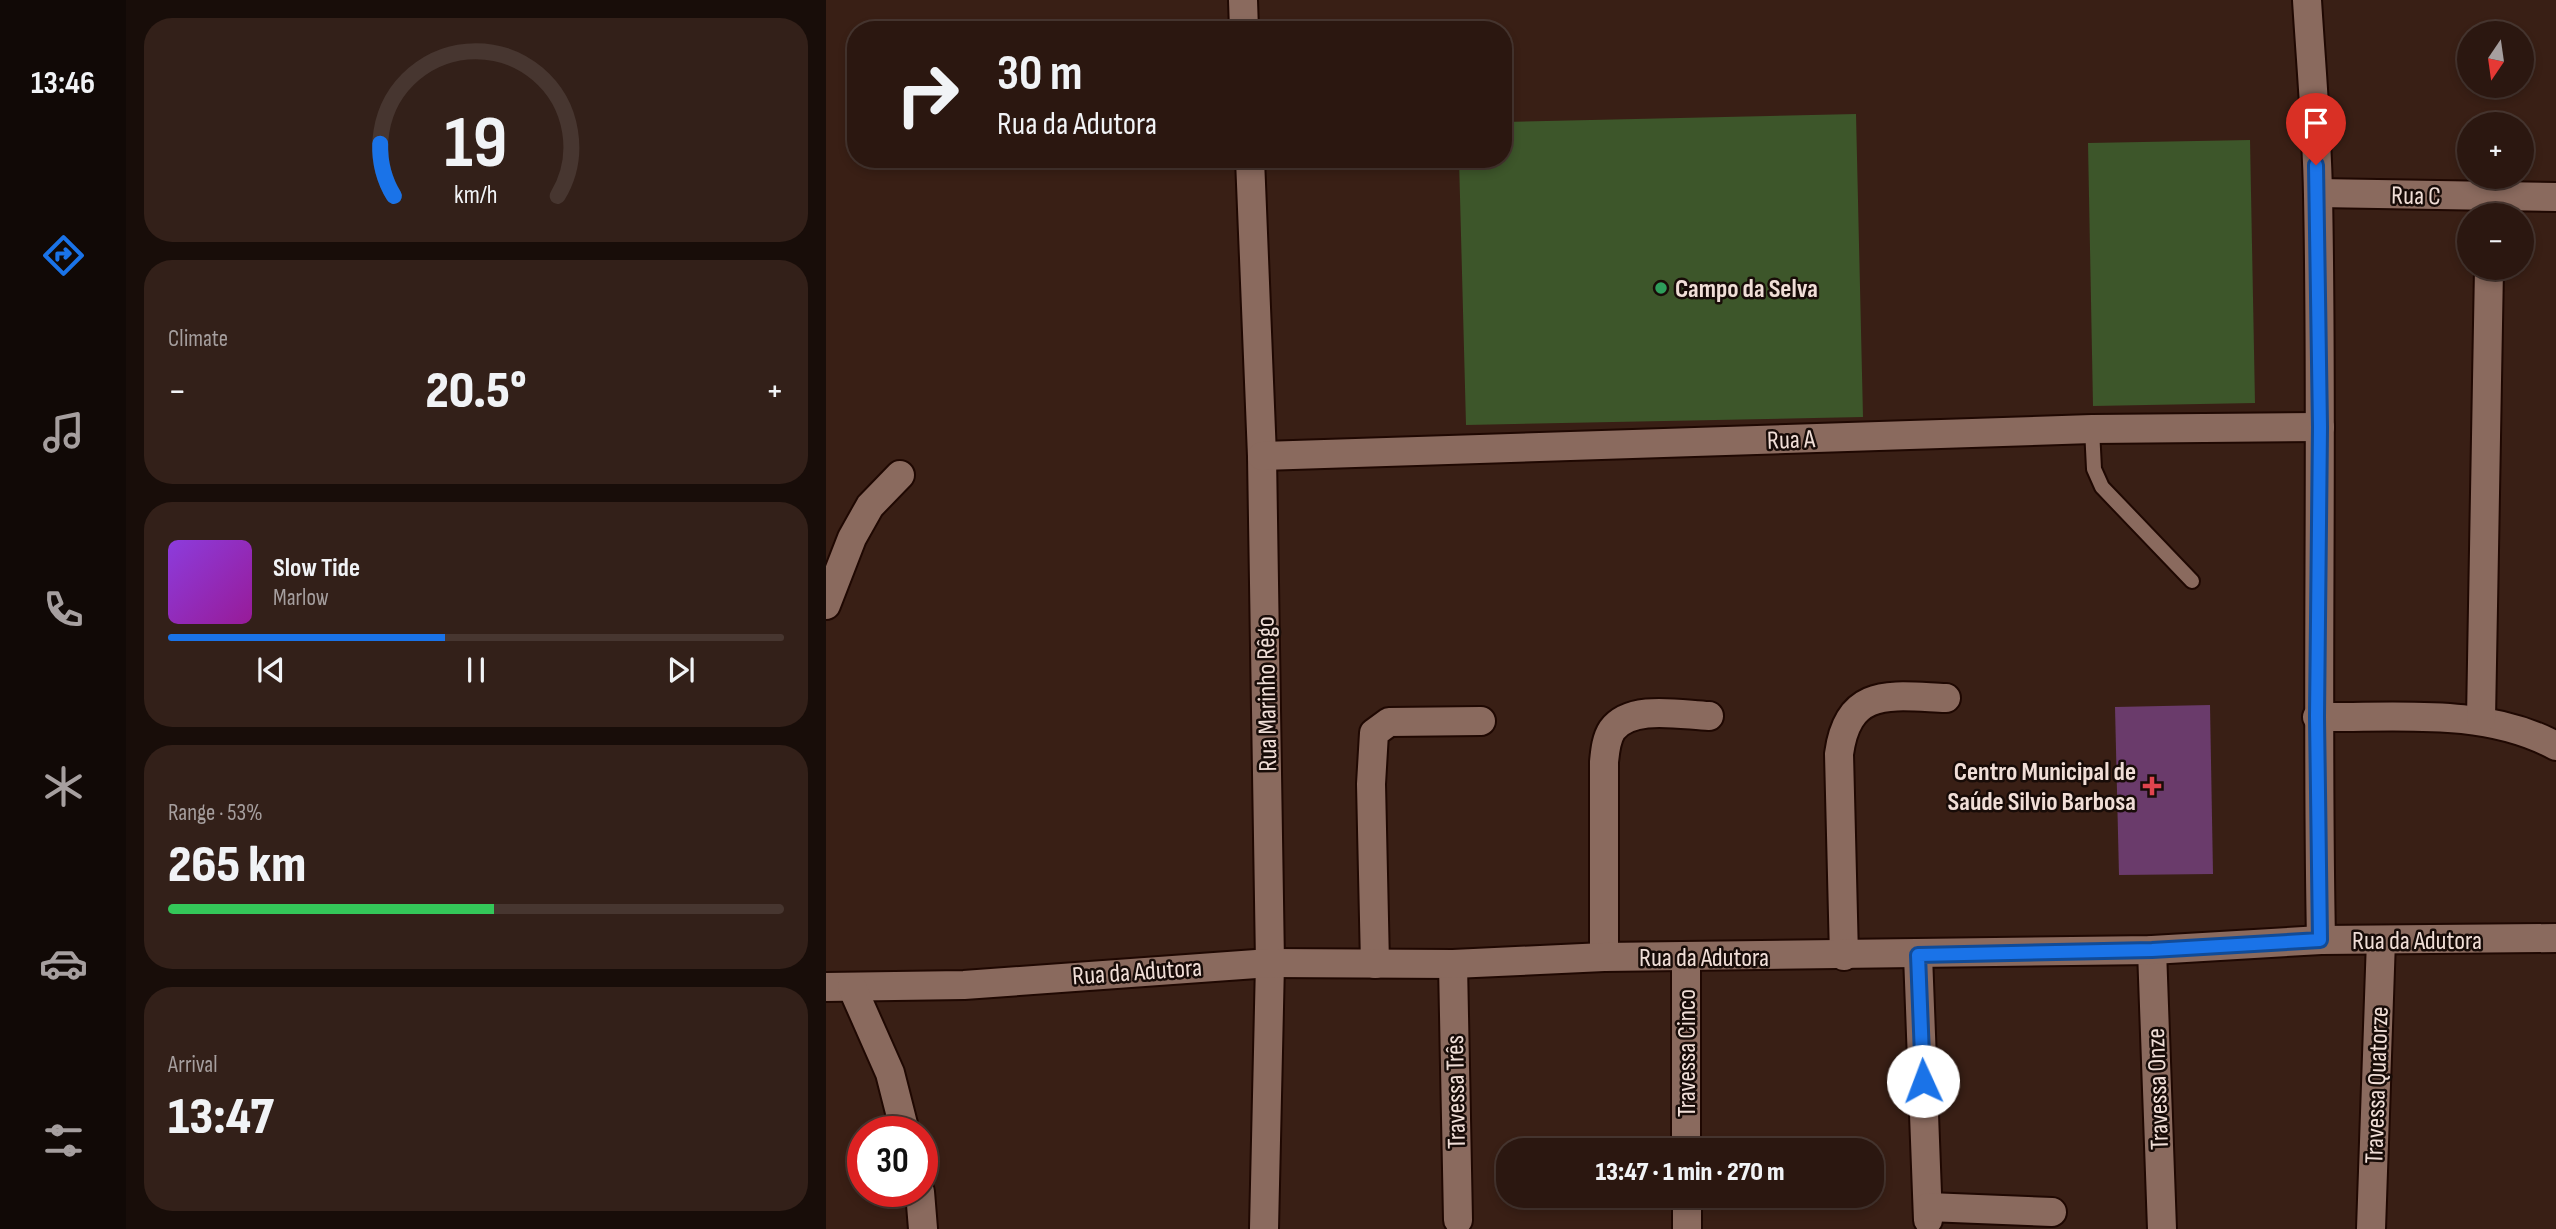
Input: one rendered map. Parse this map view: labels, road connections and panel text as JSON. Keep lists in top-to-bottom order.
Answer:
{
  "streets": {
    "street": [
      "Rua C",
      "Rua A",
      "Rua Marinho Rêgo",
      "Rua da Adutora",
      "Travessa Cinco",
      "Travessa Quatorze",
      "Travessa Onze",
      "Travessa Três"
    ]
  },
  "crossings": [
    ["Rua A", "Rua Marinho Rêgo"],
    ["Rua Marinho Rêgo", "Rua da Adutora"],
    ["Rua da Adutora", "Travessa Cinco"],
    ["Rua da Adutora", "Travessa Quatorze"],
    ["Rua da Adutora", "Travessa Onze"],
    ["Rua da Adutora", "Travessa Três"]
  ],
  "places": {
    "other": ["Campo da Selva"],
    "health": ["Centro Municipal de Saúde Silvio Barbosa"]
  },
  "north": "bottom",
  "page": {
    "tabs": "13:46",
    "map_buttons": ["+", "−"],
    "turn": ["30 m", "Rua da Adutora"],
    "tile": [
      "Climate",
      ["Range · 53%", "265 km"],
      ["Arrival", "13:47"]
    ],
    "heat": ["−", "20.5°", "+"],
    "song": ["Slow Tide", "Marlow"],
    "limit": "30",
    "trip": "13:47 · 1 min · 270 m",
    "gauge": ["19", "km/h"]
  }
}
